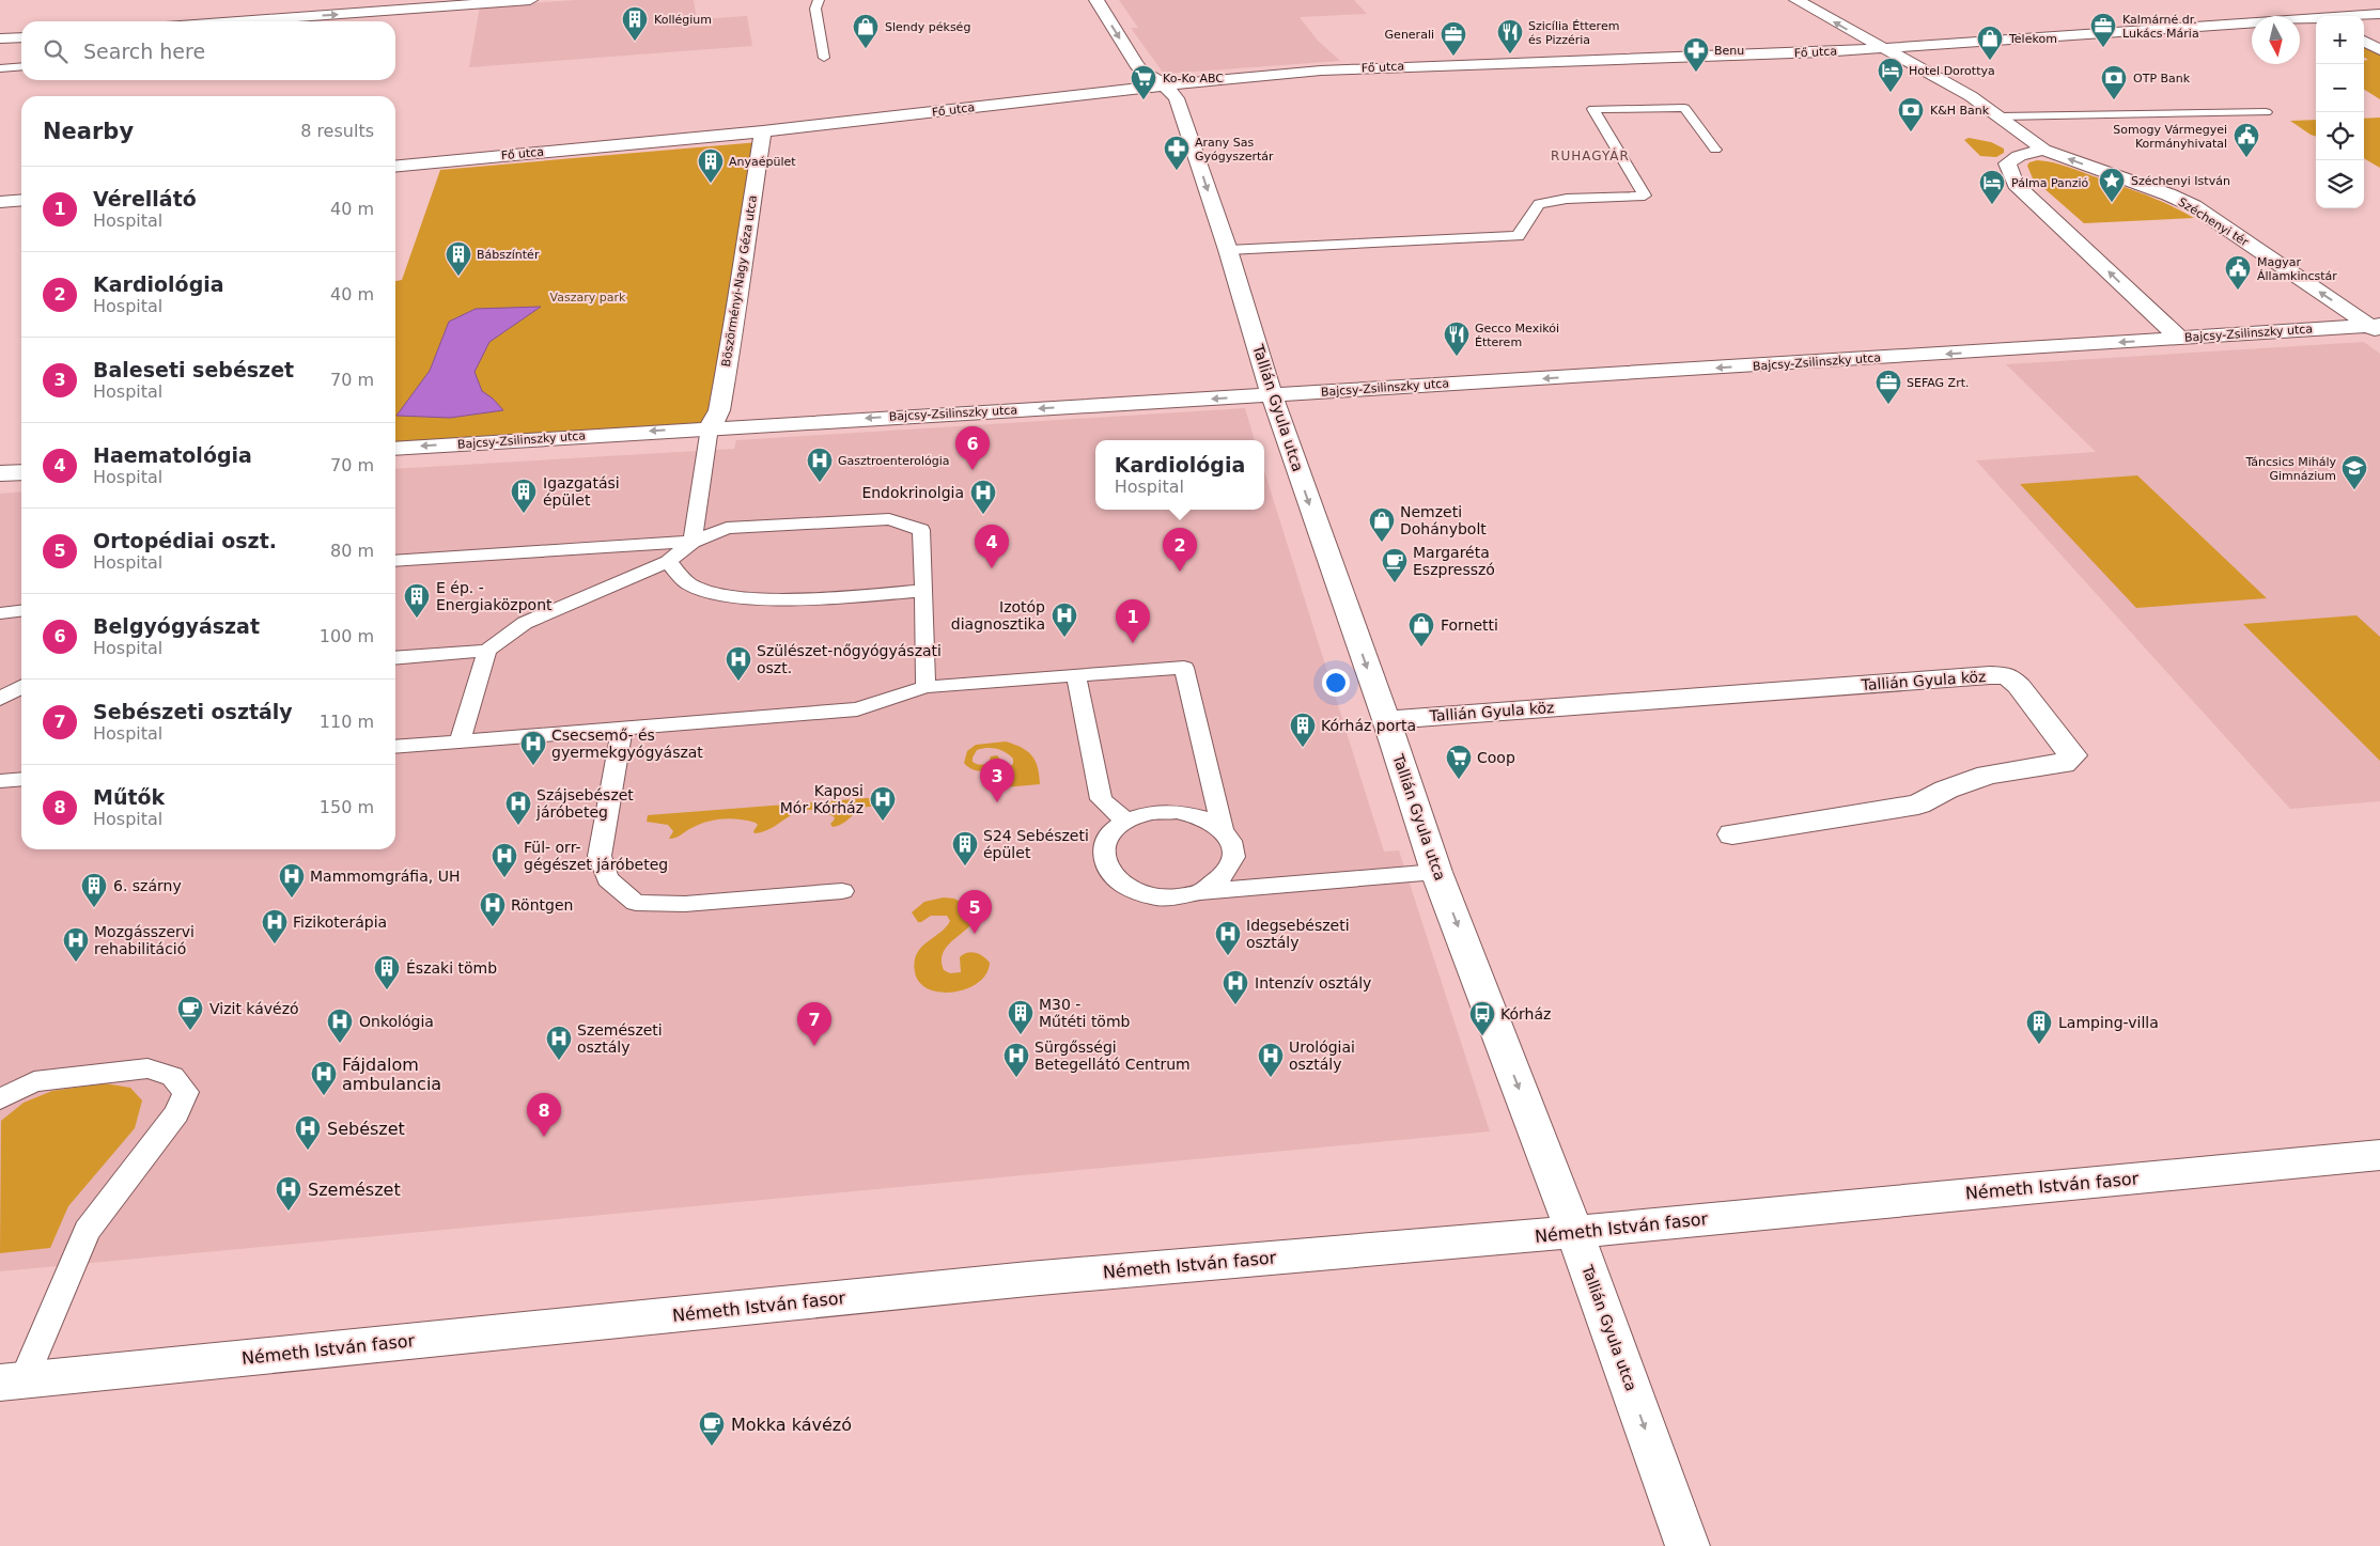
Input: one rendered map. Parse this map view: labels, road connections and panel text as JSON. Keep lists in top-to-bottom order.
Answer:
{
  "streets": {
    "street": [
      "Fő utca",
      "Széchenyi tér",
      "Böszörményi-Nagy Géza utca",
      "Bajcsy-Zsilinszky utca",
      "Tallián Gyula utca",
      "Tallián Gyula köz",
      "Németh István fasor"
    ]
  },
  "crossings": [
    ["Fő utca", "Széchenyi tér"],
    ["Fő utca", "Böszörményi-Nagy Géza utca"],
    ["Fő utca", "Tallián Gyula utca"],
    ["Széchenyi tér", "Bajcsy-Zsilinszky utca"],
    ["Böszörményi-Nagy Géza utca", "Bajcsy-Zsilinszky utca"],
    ["Bajcsy-Zsilinszky utca", "Tallián Gyula utca"],
    ["Tallián Gyula utca", "Tallián Gyula köz"],
    ["Tallián Gyula utca", "Németh István fasor"]
  ],
  "one_way": ["Széchenyi tér", "Bajcsy-Zsilinszky utca", "Tallián Gyula utca"],
  "districts": ["RUHAGYÁR"],
  "parks": ["Vaszary park"],
  "places": {
    "building": [
      "Kollégium",
      "Anyaépület",
      "Bábszíntér",
      "Igazgatási épület",
      "E ép. - Energiaközpont",
      "Kórház porta",
      "S24 Sebészeti épület",
      "6. szárny",
      "Északi tömb",
      "M30 - Műtéti tömb",
      "Lamping-villa"
    ],
    "office": ["Kalmárné dr. Lukács Mária", "Generali", "SEFAG Zrt."],
    "shop": [
      "Slendy pékség",
      "Telekom",
      "Nemzeti Dohánybolt",
      "Fornetti"
    ],
    "restaurant": ["Szicília Étterem és Pizzéria", "Gecco Mexikói Étterem"],
    "pharmacy": ["Benu", "Arany Sas Gyógyszertár"],
    "hotel": ["Hotel Dorottya", "Pálma Panzió"],
    "supermarket": ["Ko-Ko ABC", "Coop"],
    "bank": ["OTP Bank", "K&H Bank"],
    "public building": ["Somogy Vármegyei Kormányhivatal", "Magyar Államkincstár"],
    "place": ["Széchenyi István"],
    "hospital": [
      "Gasztroenterológia",
      "Endokrinolgia",
      "Izotóp diagnosztika",
      "Szülészet-nőgyógyászati oszt.",
      "Csecsemő- és gyermekgyógyászat",
      "Kaposi Mór Kórház",
      "Szájsebészet járóbeteg",
      "Fül- orr- gégészet járóbeteg",
      "Mammomgráfia, UH",
      "Röntgen",
      "Fizikoterápia",
      "Idegsebészeti osztály",
      "Mozgásszervi rehabilitáció",
      "Intenzív osztály",
      "Onkológia",
      "Szemészeti osztály",
      "Sürgősségi Betegellátó Centrum",
      "Urológiai osztály",
      "Fájdalom ambulancia",
      "Sebészet",
      "Szemészet"
    ],
    "school or university": ["Táncsics Mihály Gimnázium"],
    "cafe": ["Margaréta Eszpresszó", "Vizit kávézó", "Mokka kávézó"],
    "bus stop": ["Kórház"]
  },
  "north": "bottom",
  "page": {
    "map_buttons": ["+", "−"],
    "search": "Search here",
    "heading": ["Nearby", "8 results"],
    "list": [
      {
        "mark": "1",
        "name": "Vérellátó",
        "note": "Hospital",
        "value": "40 m"
      },
      {
        "mark": "2",
        "name": "Kardiológia",
        "note": "Hospital",
        "value": "40 m"
      },
      {
        "mark": "3",
        "name": "Baleseti sebészet",
        "note": "Hospital",
        "value": "70 m"
      },
      {
        "mark": "4",
        "name": "Haematológia",
        "note": "Hospital",
        "value": "70 m"
      },
      {
        "mark": "5",
        "name": "Ortopédiai oszt.",
        "note": "Hospital",
        "value": "80 m"
      },
      {
        "mark": "6",
        "name": "Belgyógyászat",
        "note": "Hospital",
        "value": "100 m"
      },
      {
        "mark": "7",
        "name": "Sebészeti osztály",
        "note": "Hospital",
        "value": "110 m"
      },
      {
        "mark": "8",
        "name": "Műtők",
        "note": "Hospital",
        "value": "150 m"
      }
    ],
    "pins": [
      "6",
      "4",
      "2",
      "1",
      "3",
      "5",
      "7",
      "8"
    ],
    "popup": ["Kardiológia", "Hospital"]
  }
}
